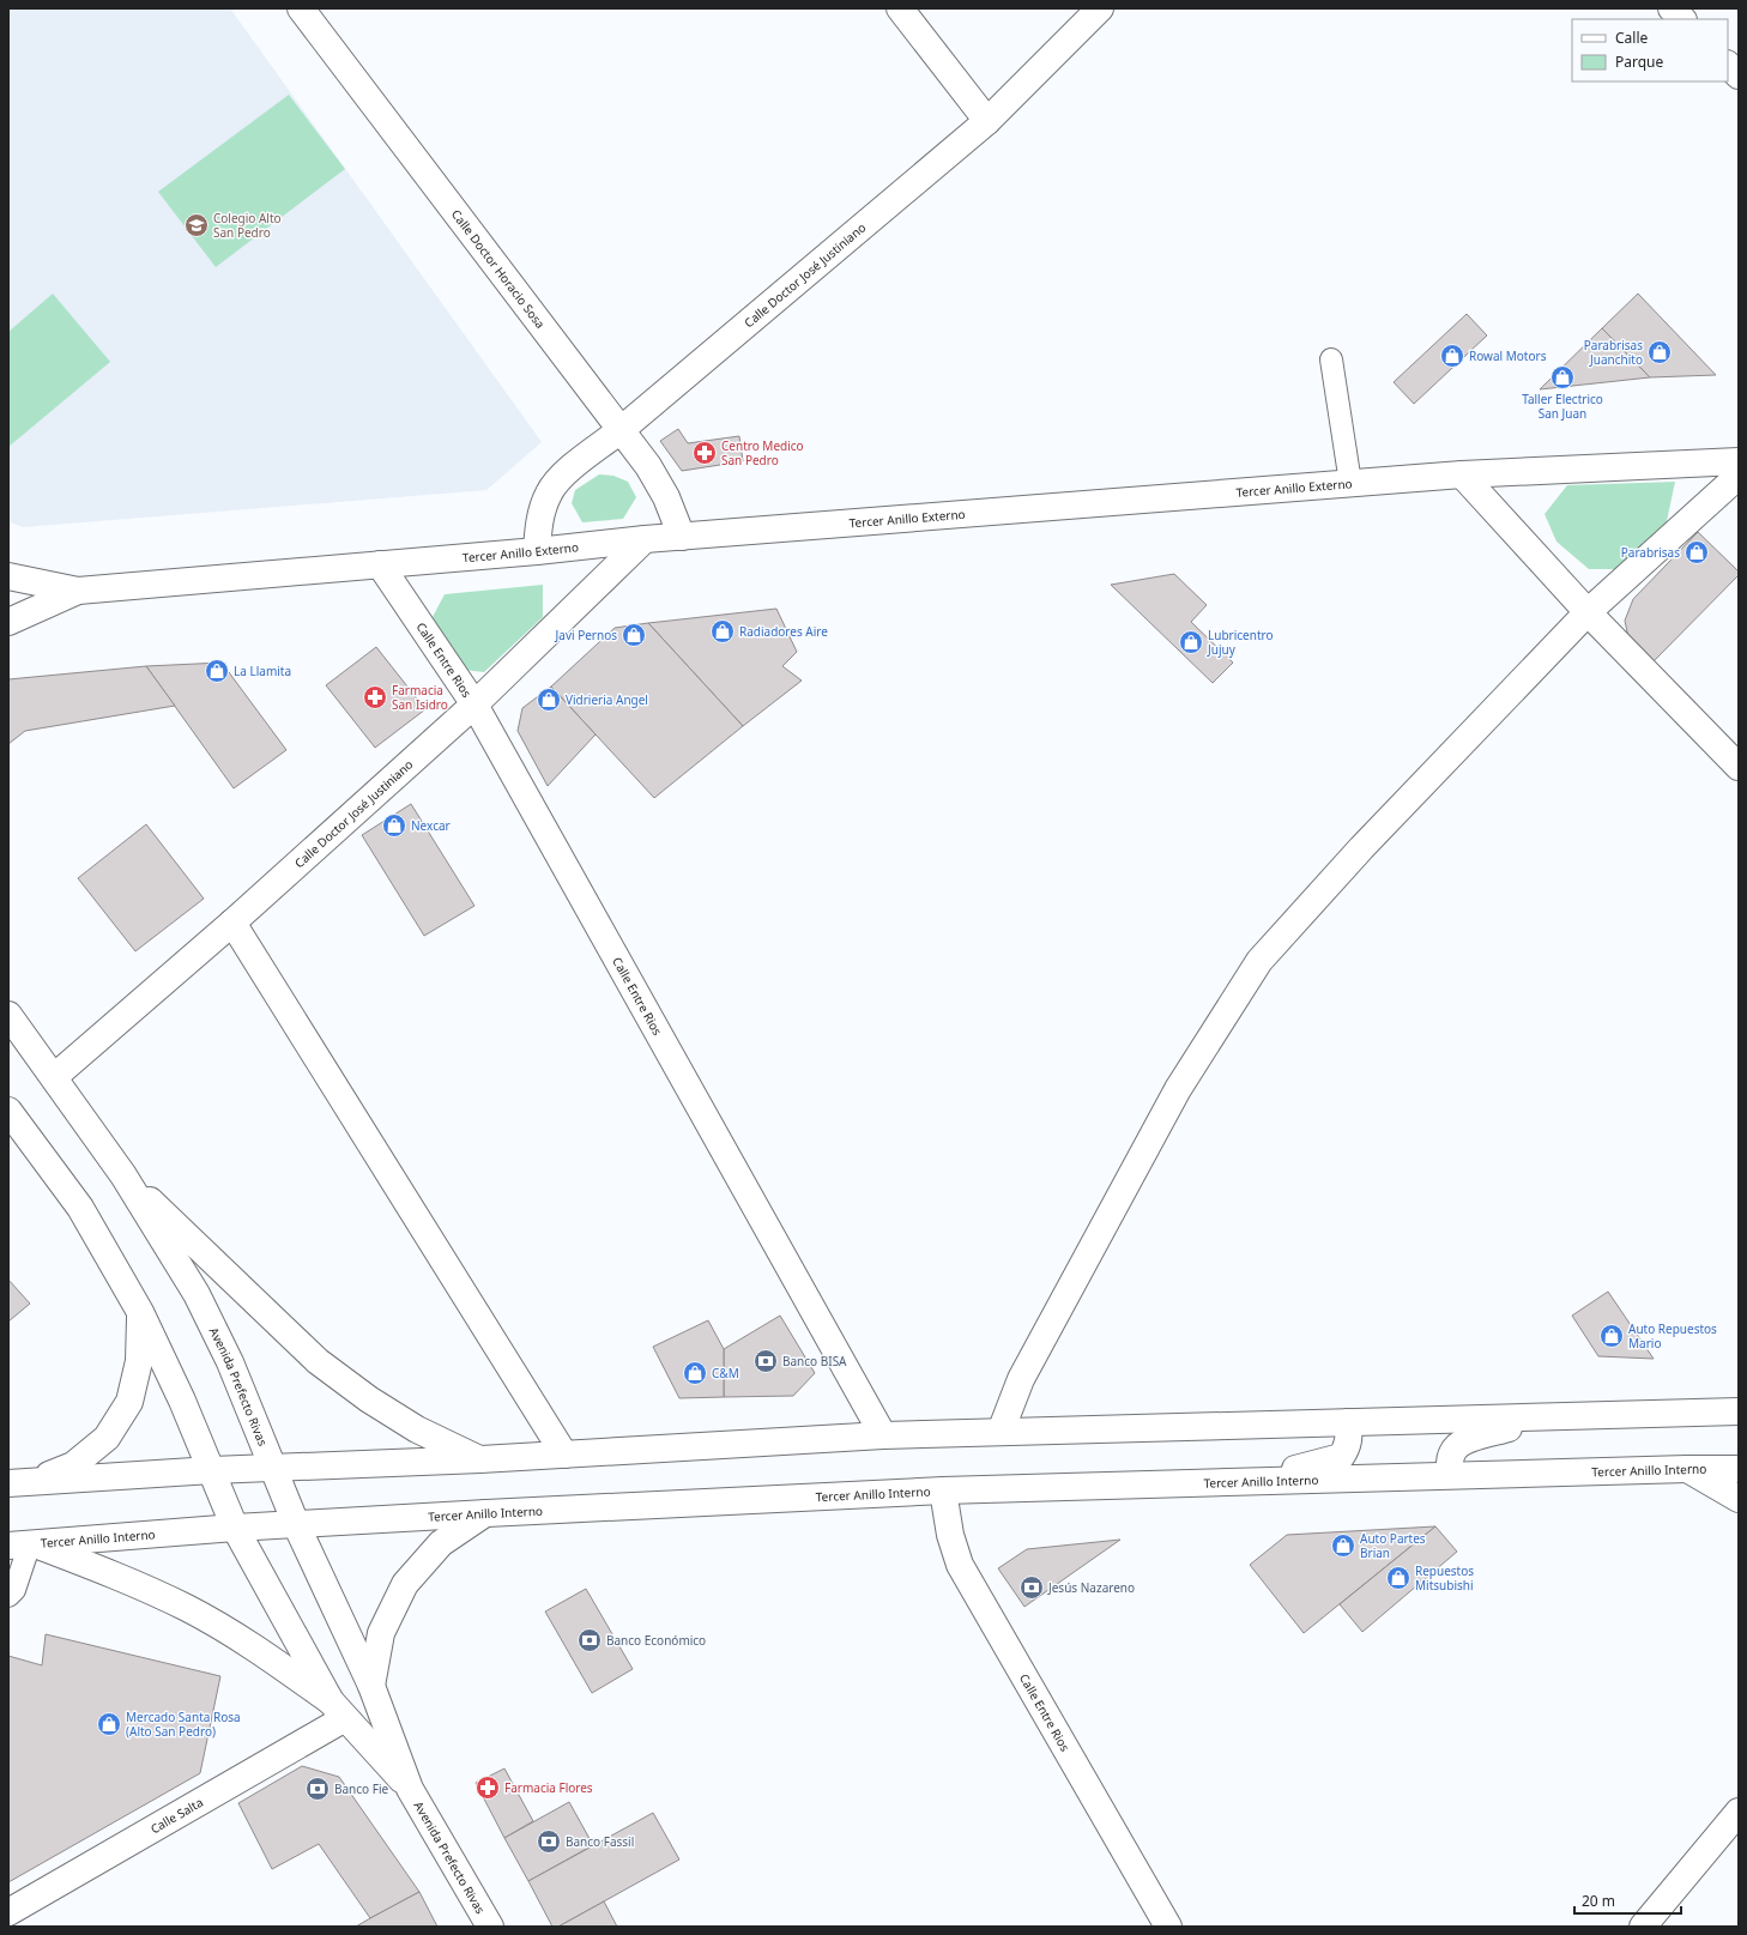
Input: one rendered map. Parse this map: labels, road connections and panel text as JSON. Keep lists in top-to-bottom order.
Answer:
{
  "streets": {
    "street": [
      "Calle Doctor Horacio Sosa",
      "Calle Doctor José Justiniano",
      "Tercer Anillo Externo",
      "Calle Entre Rios",
      "Avenida Prefecto Rivas",
      "Tercer Anillo Interno",
      "Calle Salta"
    ]
  },
  "crossings": [
    ["Calle Doctor Horacio Sosa", "Calle Doctor José Justiniano"],
    ["Calle Doctor Horacio Sosa", "Tercer Anillo Externo"],
    ["Calle Doctor José Justiniano", "Tercer Anillo Externo"],
    ["Calle Doctor José Justiniano", "Calle Entre Rios"],
    ["Calle Doctor José Justiniano", "Avenida Prefecto Rivas"],
    ["Tercer Anillo Externo", "Calle Entre Rios"],
    ["Calle Entre Rios", "Tercer Anillo Interno"],
    ["Avenida Prefecto Rivas", "Tercer Anillo Interno"],
    ["Avenida Prefecto Rivas", "Calle Salta"]
  ],
  "places": {
    "school or university": ["Colegio Alto San Pedro"],
    "shop": [
      "Parabrisas Juanchito",
      "Rowal Motors",
      "Taller Electrico San Juan",
      "Parabrisas",
      "Radiadores Aire",
      "Javi Pernos",
      "Lubricentro Jujuy",
      "La Llamita",
      "Vidrieria Angel",
      "Nexcar",
      "Auto Repuestos Mario",
      "C&M",
      "Auto Partes Brian",
      "Repuestos Mitsubishi",
      "Mercado Santa Rosa (Alto San Pedro)"
    ],
    "pharmacy": ["Centro Medico San Pedro", "Farmacia San Isidro", "Farmacia Flores"],
    "bank": [
      "Banco BISA",
      "Jesús Nazareno",
      "Banco Económico",
      "Banco Fie",
      "Banco Fassil"
    ]
  },
  "legend": ["Calle", "Parque"],
  "scale_bar": "20 m"
}
